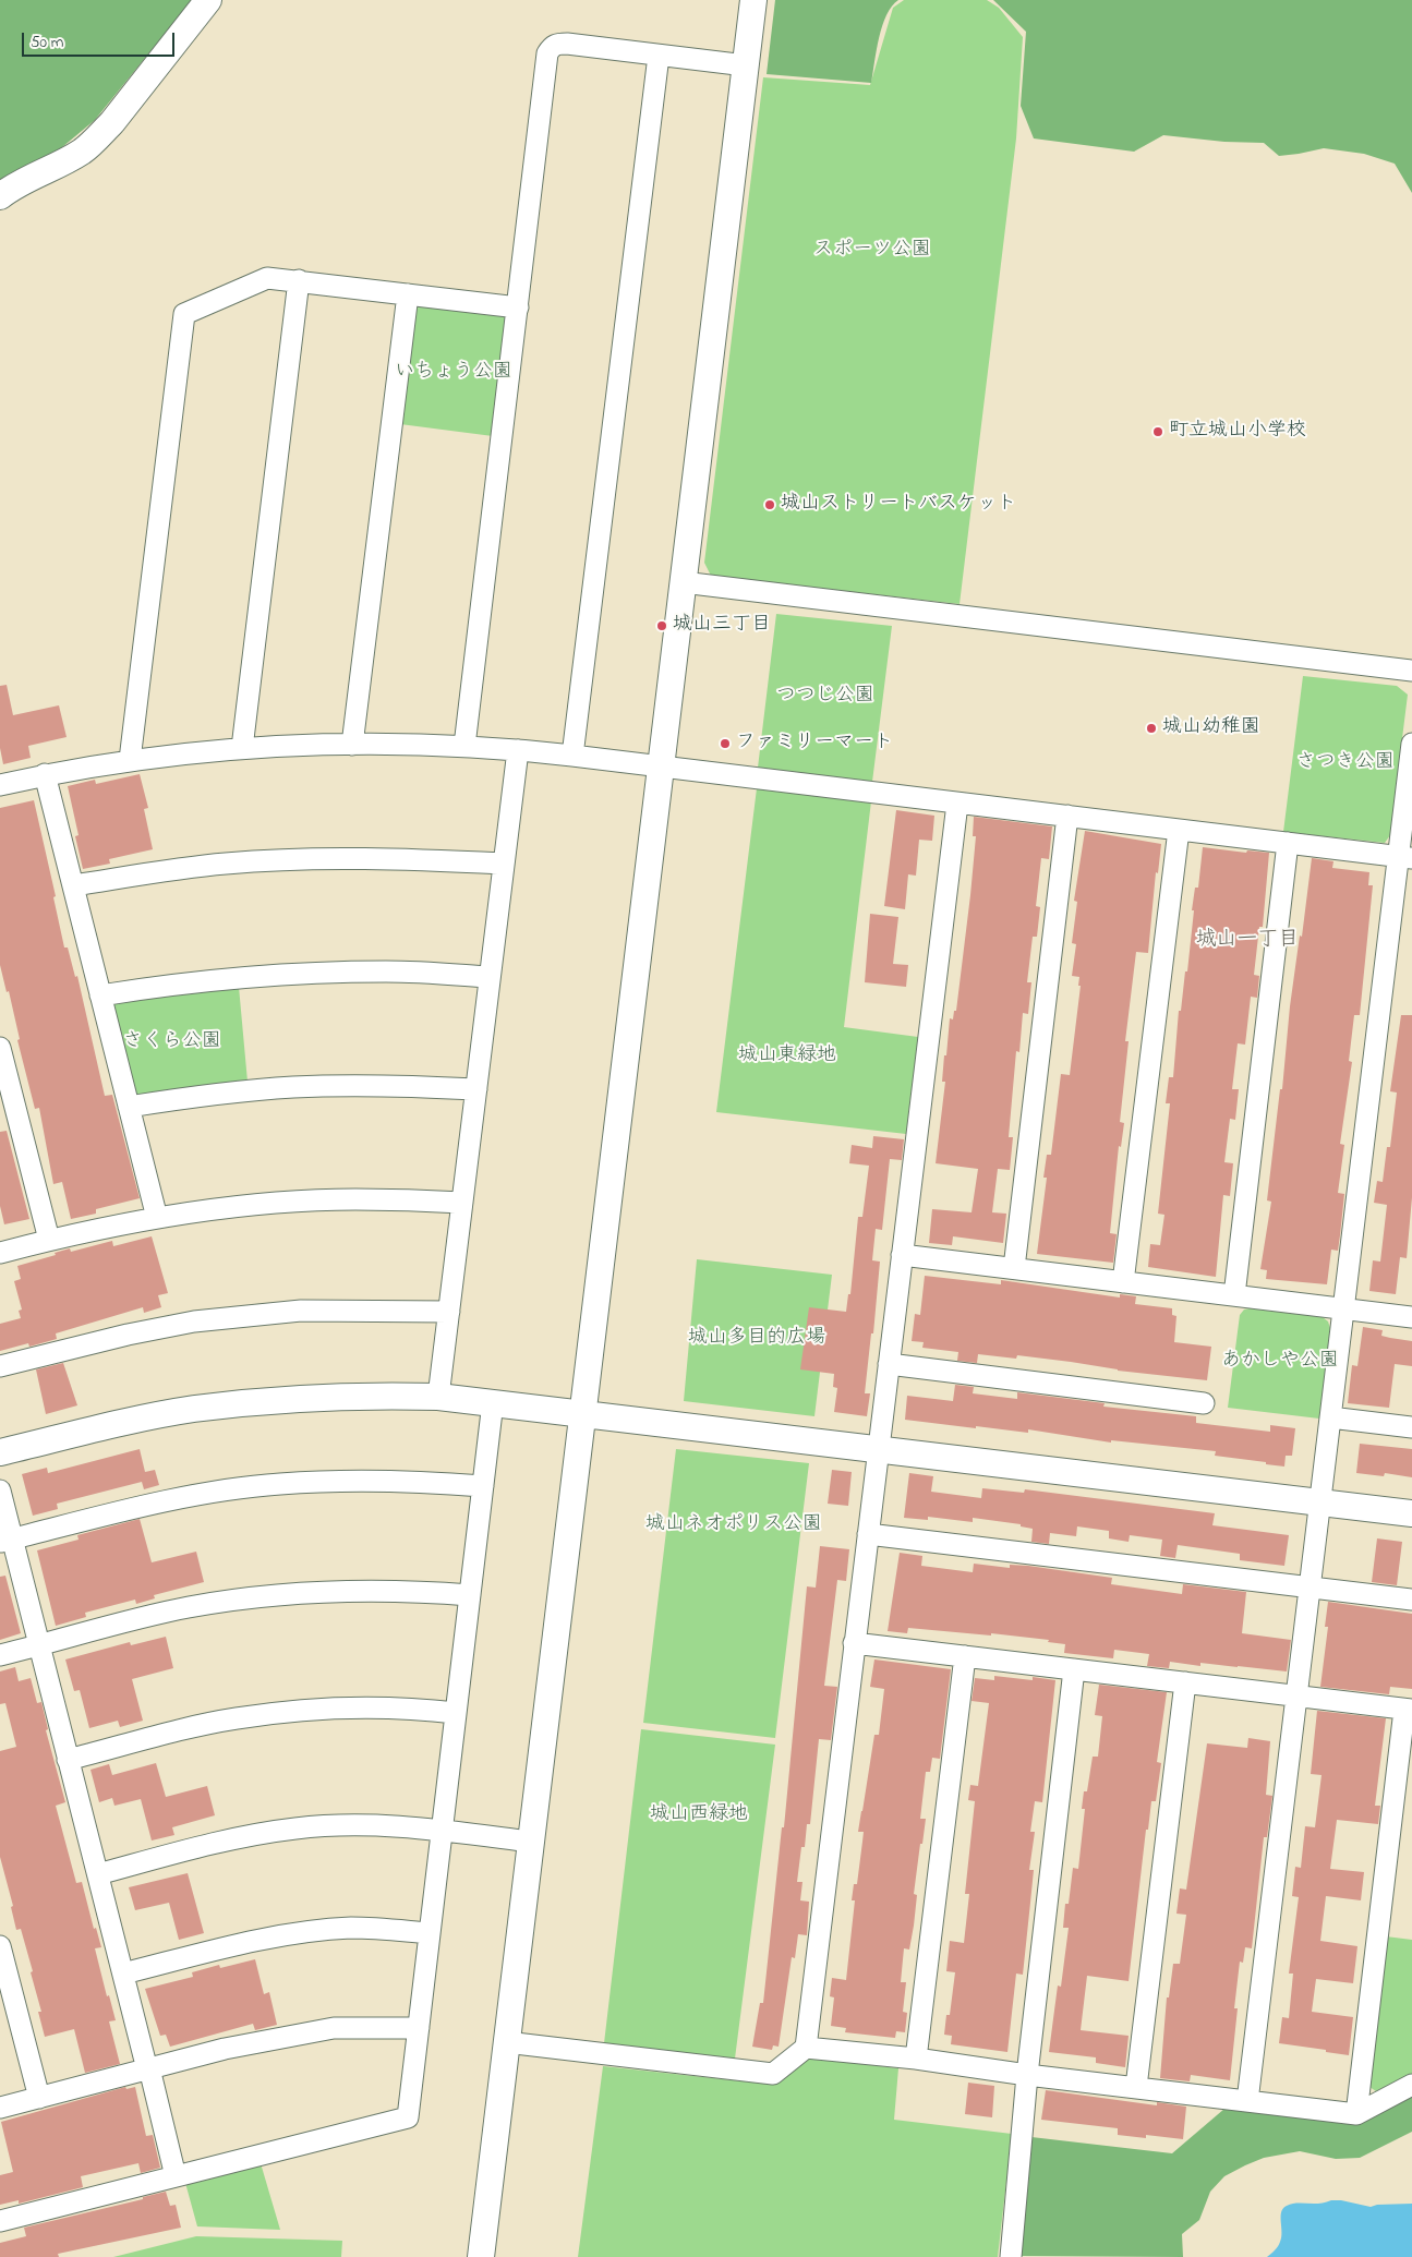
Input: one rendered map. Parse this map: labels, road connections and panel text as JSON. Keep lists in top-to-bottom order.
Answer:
{
  "districts": ["城山一丁目"],
  "parks": [
    "スポーツ公園",
    "いちょう公園",
    "つつじ公園",
    "さつき公園",
    "さくら公園",
    "城山東緑地",
    "城山多目的広場",
    "あかしや公園",
    "城山ネオポリス公園",
    "城山西緑地"
  ],
  "places": [
    "町立城山小学校",
    "城山ストリートバスケット",
    "城山三丁目",
    "城山幼稚園",
    "ファミリーマート"
  ],
  "scale_bar": "50 m"
}
